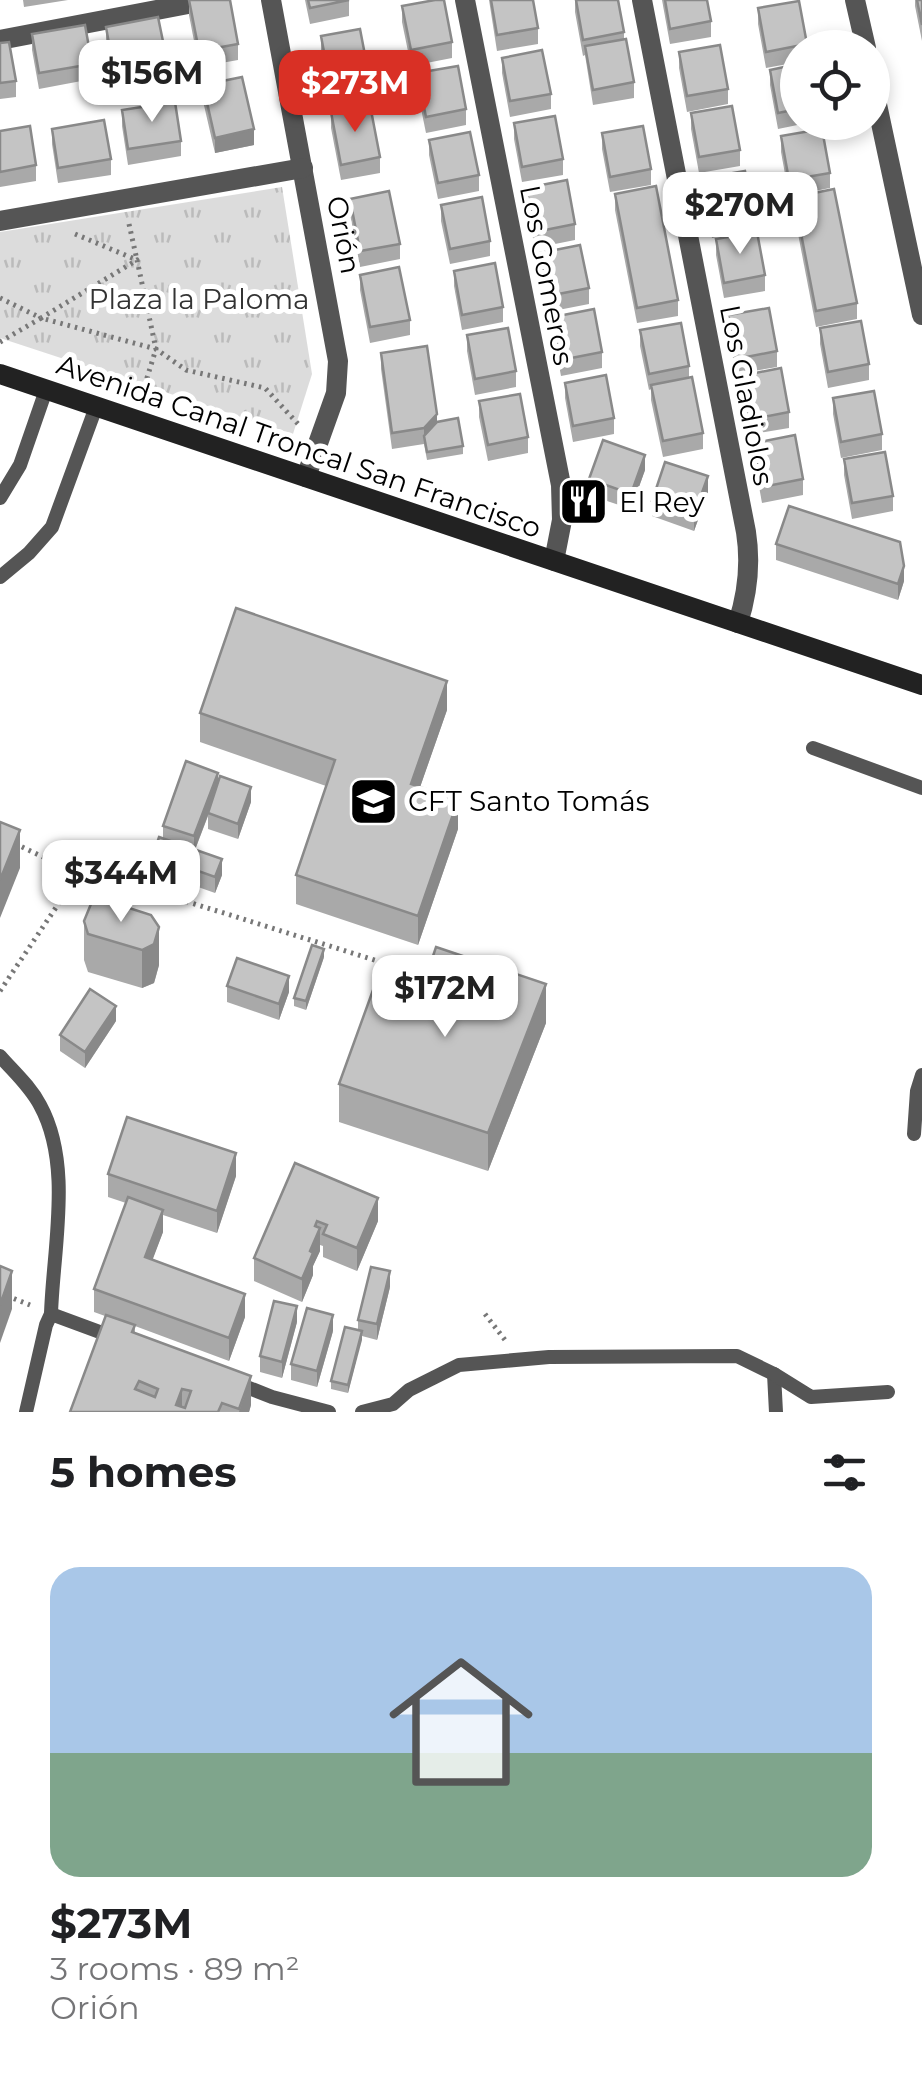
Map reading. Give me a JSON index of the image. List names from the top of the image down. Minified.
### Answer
{"streets":{"main road":["Avenida Canal Troncal San Francisco"],"street":["Orión","Los Gomeros","Los Gladiolos"]},"crossings":[["Orión","Avenida Canal Troncal San Francisco"],["Los Gomeros","Avenida Canal Troncal San Francisco"],["Los Gladiolos","Avenida Canal Troncal San Francisco"]],"parks":["Plaza la Paloma"],"places":{"restaurant":["El Rey"],"school or university":["CFT Santo Tomás"]},"page":{"price":["$156M","$273M","$270M","$344M","$172M"],"heading":"5 homes","list":[{"name":"$273M","note":"3 rooms · 89 m² · Orión"}]}}
